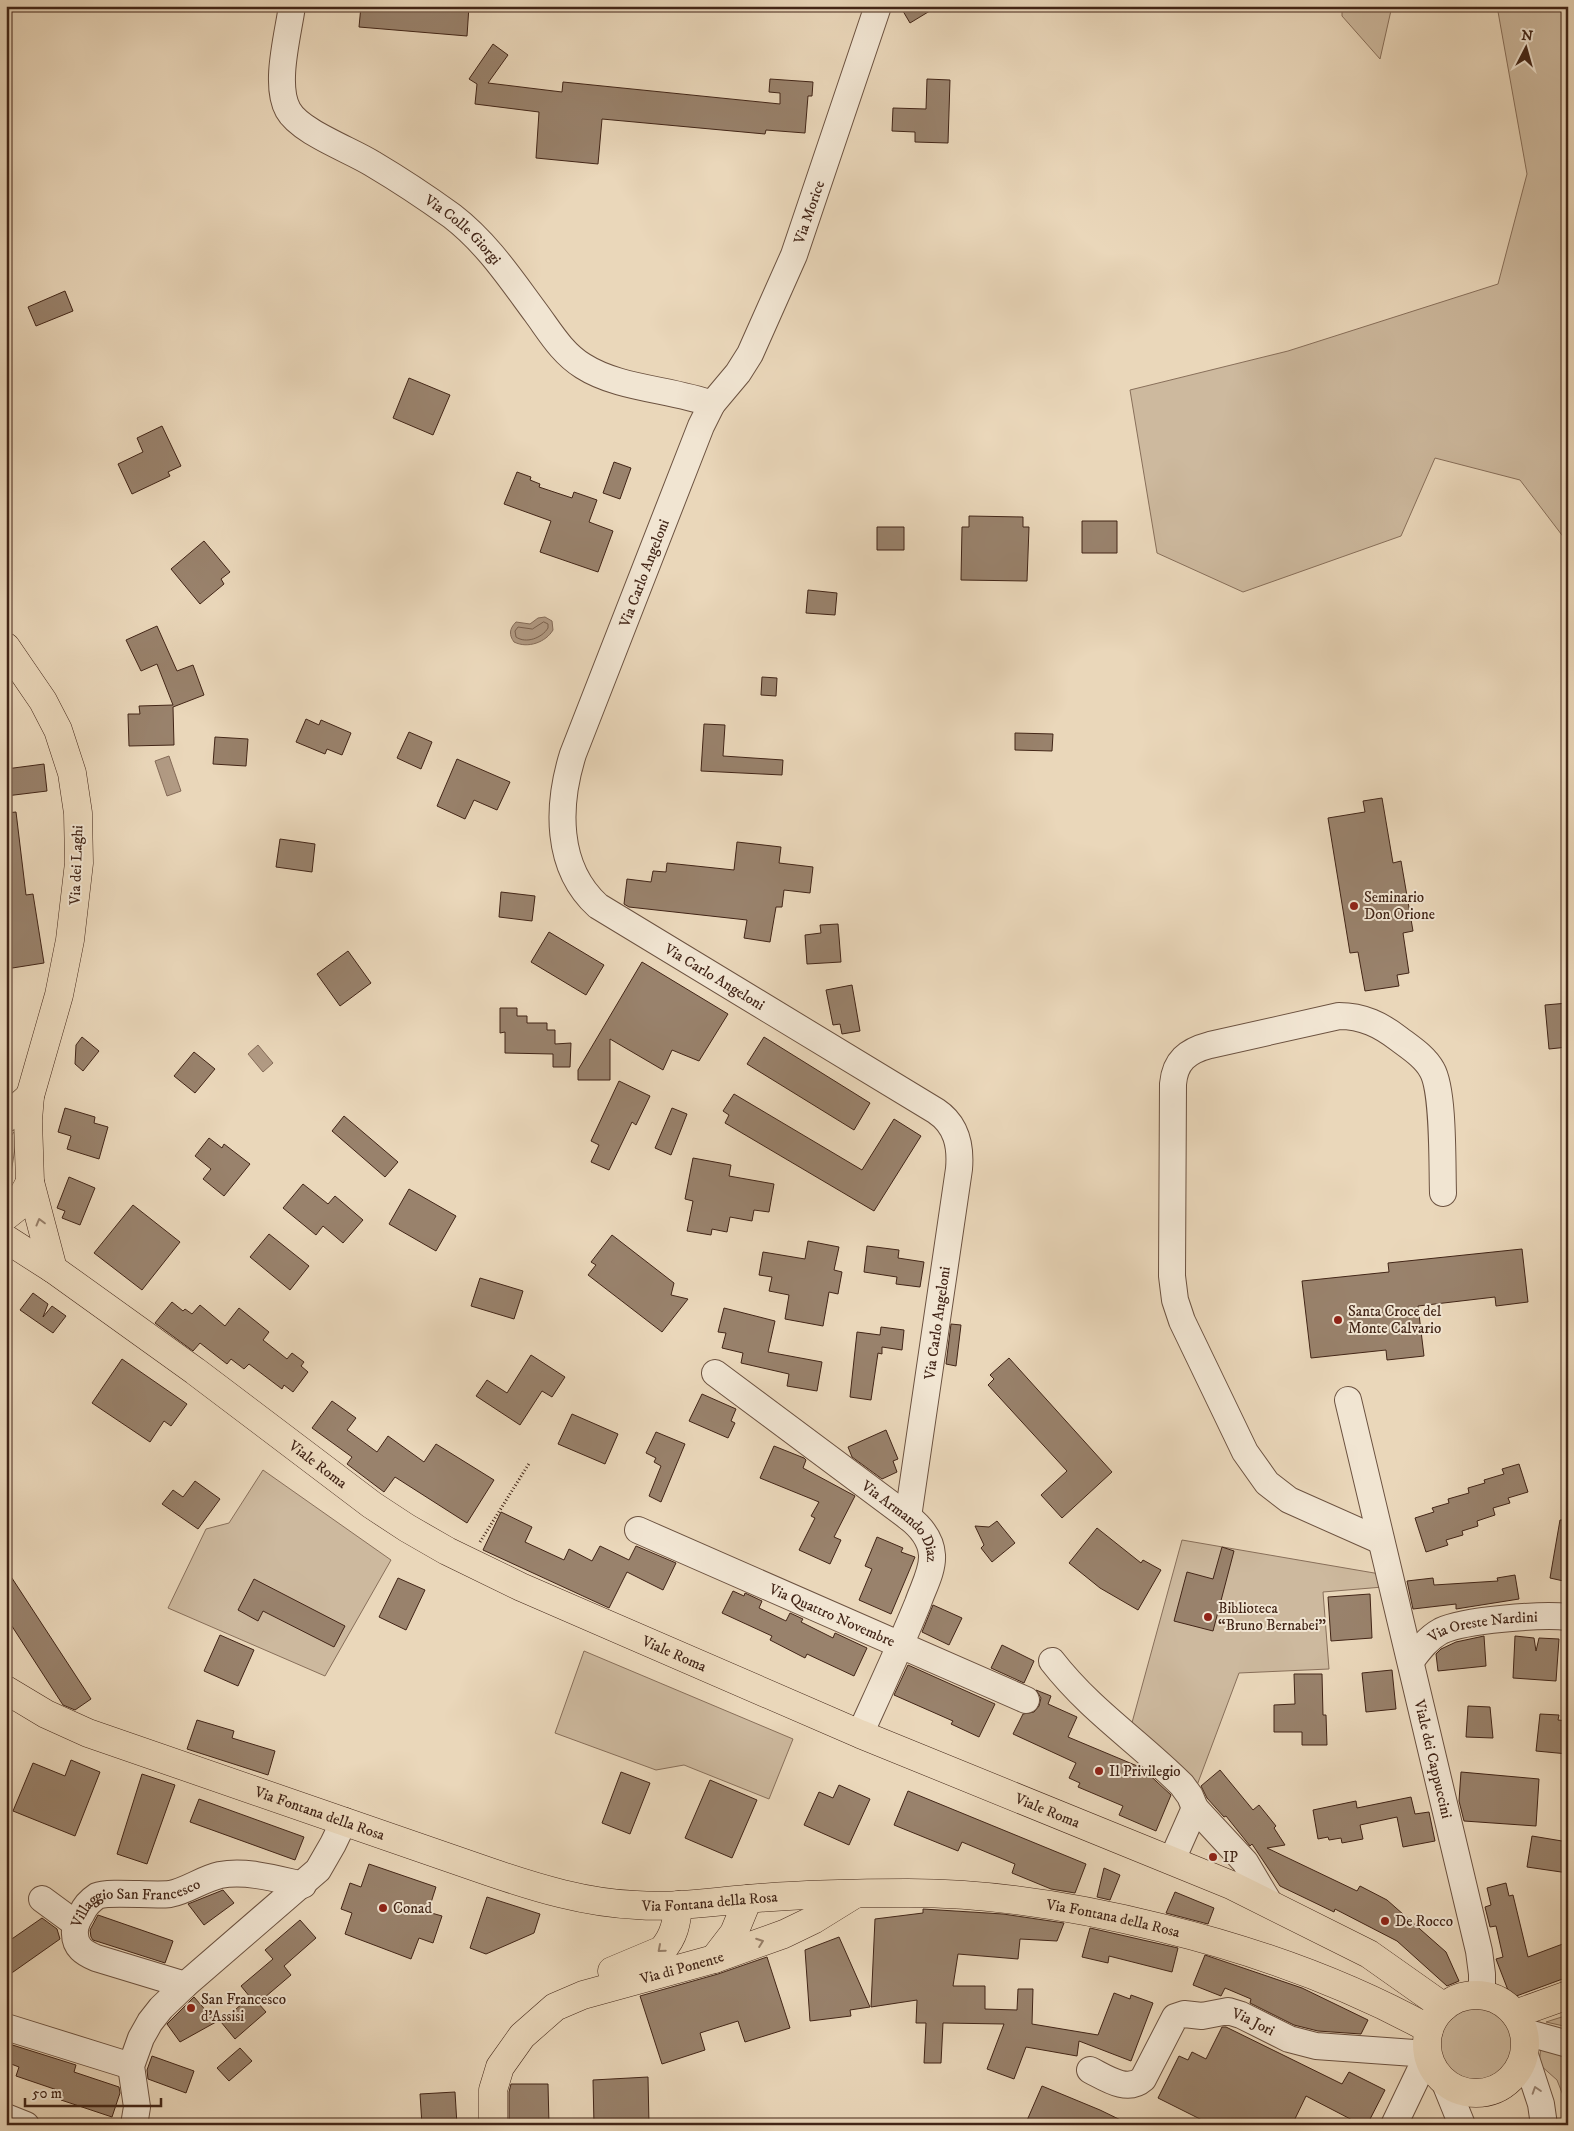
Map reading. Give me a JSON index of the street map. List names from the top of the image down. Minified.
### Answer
{"streets":{"main road":["Via dei Laghi","Viale Roma","Via Fontana della Rosa","Via di Ponente"],"street":["Via Morice","Via Colle Giorgi","Via Carlo Angeloni","Via Armando Diaz","Via Quattro Novembre","Via Oreste Nardini","Viale dei Cappuccini","Villaggio San Francesco","Via Jori"]},"crossings":[["Via Morice","Via Colle Giorgi"],["Via Morice","Via Carlo Angeloni"],["Via Colle Giorgi","Via Carlo Angeloni"],["Via Carlo Angeloni","Via Armando Diaz"],["Via dei Laghi","Viale Roma"],["Viale Roma","Via Armando Diaz"],["Viale Roma","Viale dei Cappuccini"],["Viale Roma","Via Fontana della Rosa"],["Viale Roma","Via Jori"],["Via Armando Diaz","Via Quattro Novembre"],["Via Oreste Nardini","Viale dei Cappuccini"],["Viale dei Cappuccini","Via Fontana della Rosa"],["Viale dei Cappuccini","Via Jori"],["Via Fontana della Rosa","Via di Ponente"],["Via Fontana della Rosa","Via Jori"]],"places":["Seminario Don Orione","Santa Croce del Monte Calvario","Biblioteca “Bruno Bernabei”","Il Privilegio","IP","Conad","De Rocco","San Francesco d'Assisi"],"scale_bar":"50 m","north":"top"}
